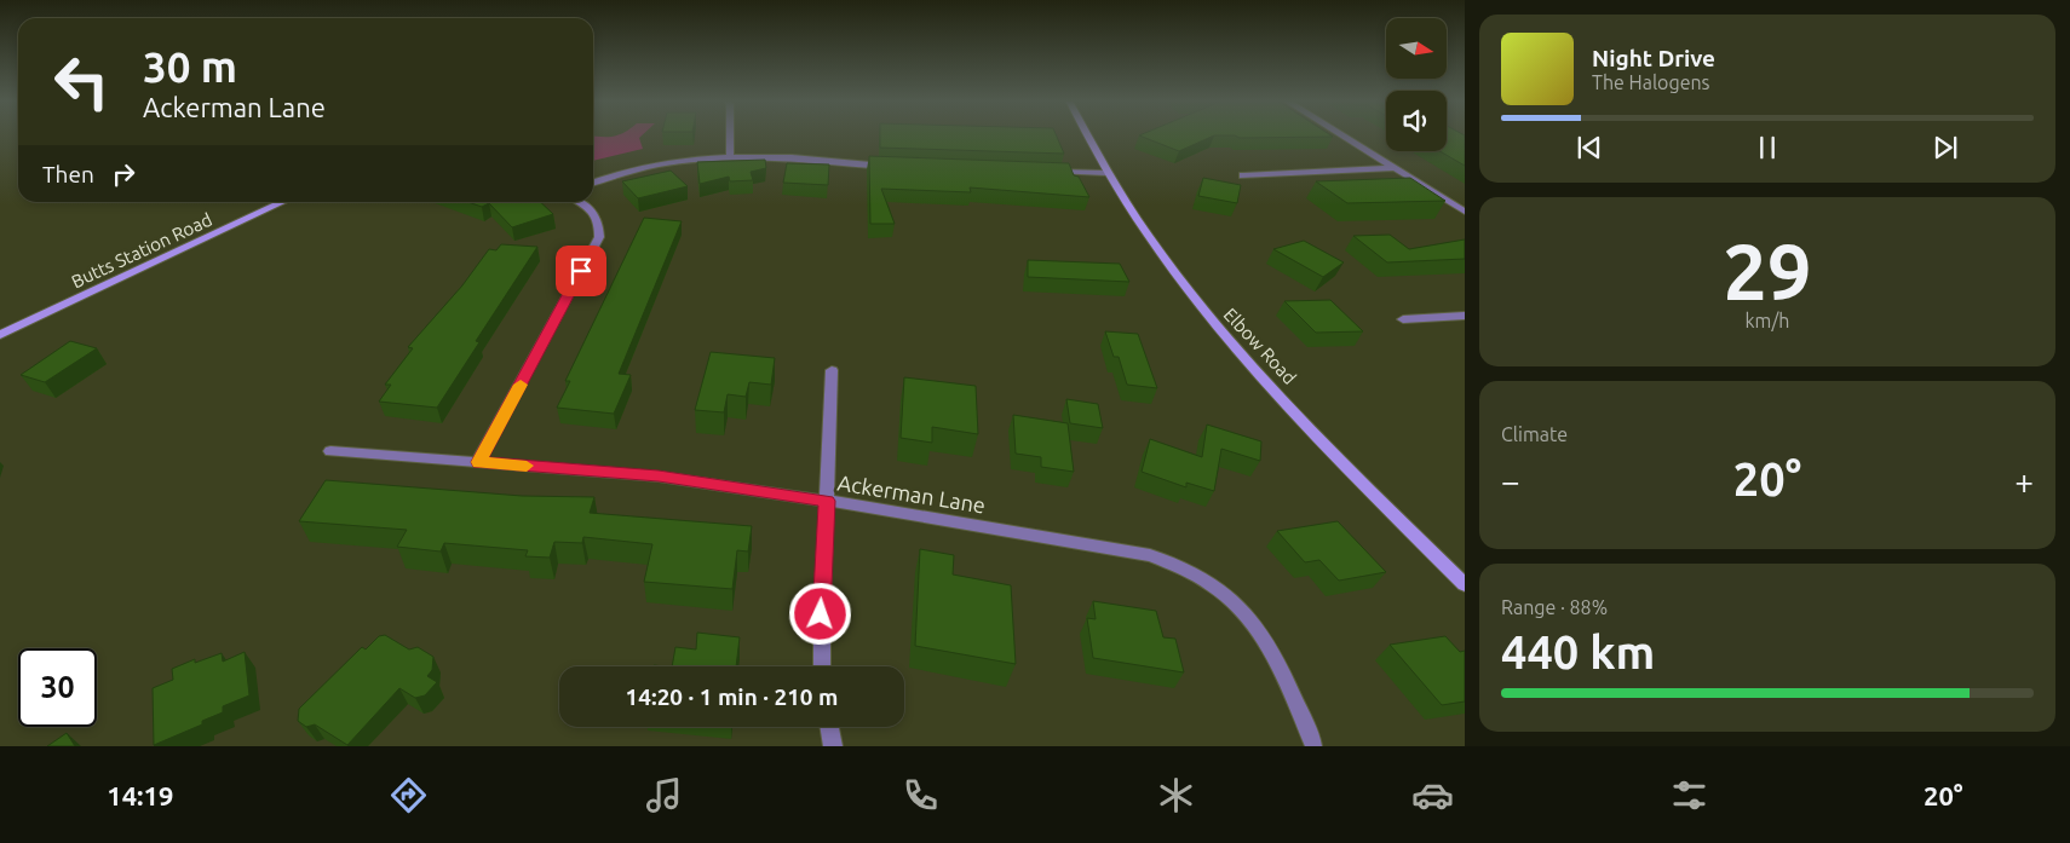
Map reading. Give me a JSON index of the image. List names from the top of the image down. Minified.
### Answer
{"streets":{"street":["Butts Station Road","Elbow Road","Ackerman Lane"]},"north":"right","page":{"turn":["30 m","Ackerman Lane"],"song":["Night Drive","The Halogens"],"then":"Then","tile":[["29","km/h"],"Climate",["Range · 88%","440 km"]],"heat":["−","20°","+"],"limit":"30","trip":"14:20 · 1 min · 210 m","tabs":["14:19","20°"]}}
